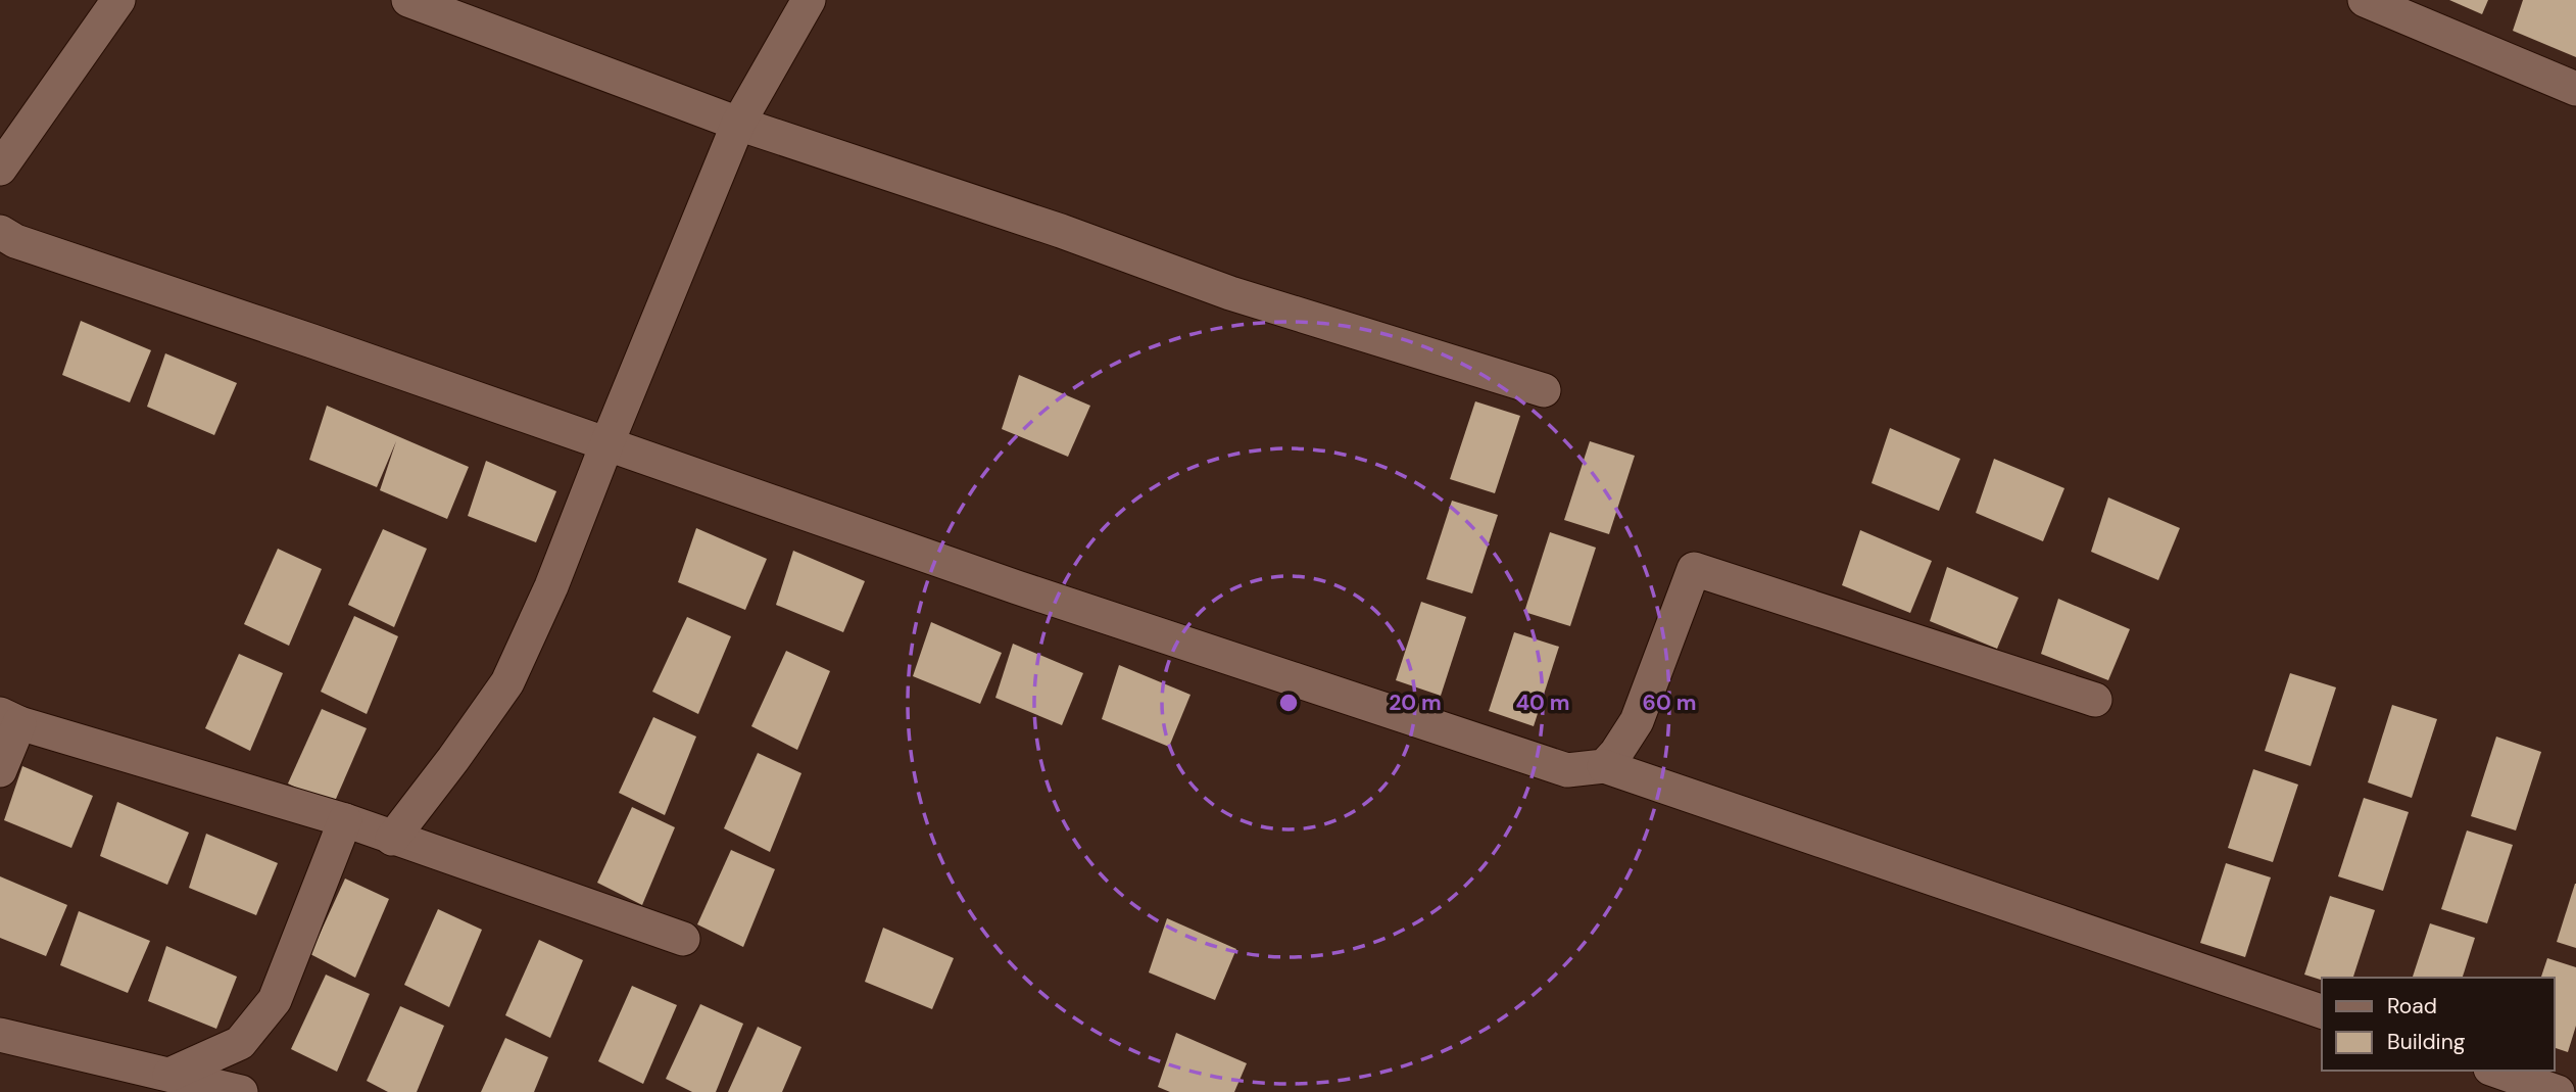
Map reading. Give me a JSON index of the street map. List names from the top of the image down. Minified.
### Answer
{"legend":["Road","Building"],"rings":["20 m","40 m","60 m"]}
